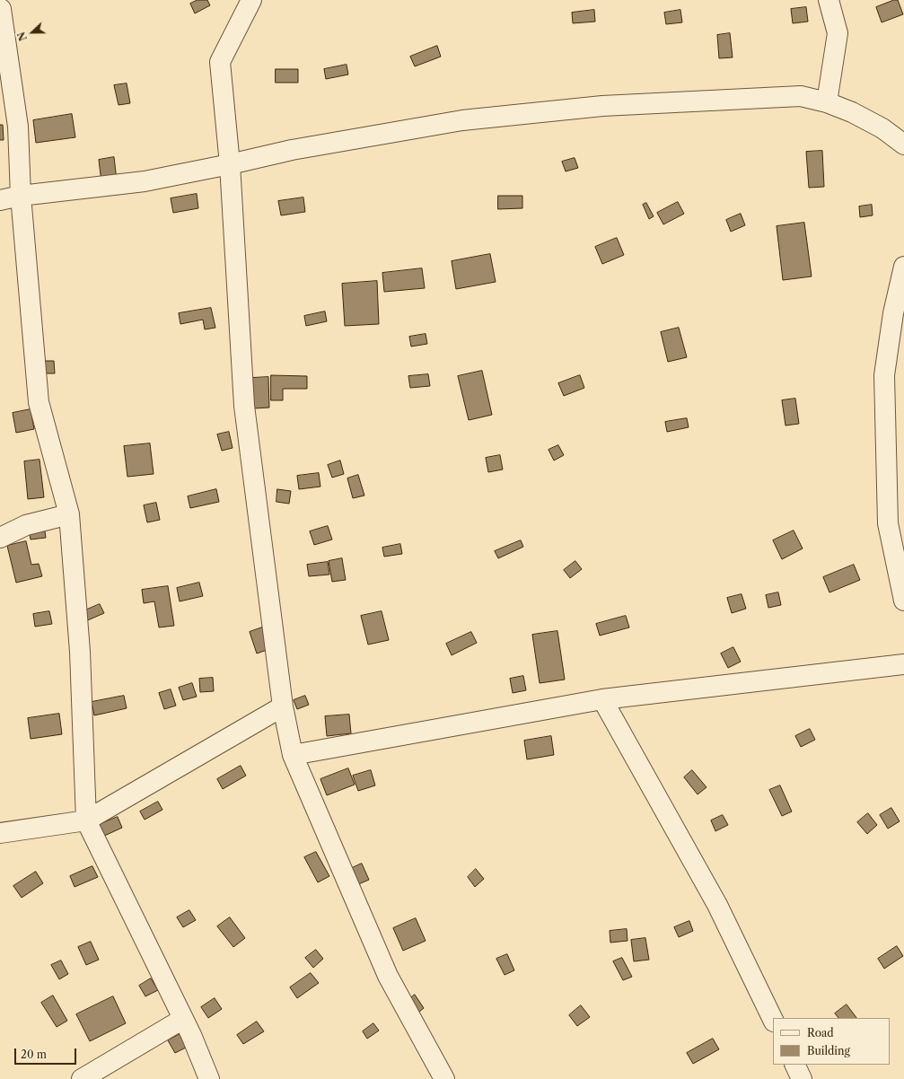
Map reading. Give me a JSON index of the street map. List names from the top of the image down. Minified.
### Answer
{"legend":["Road","Building"],"scale_bar":"20 m","north":"left"}
